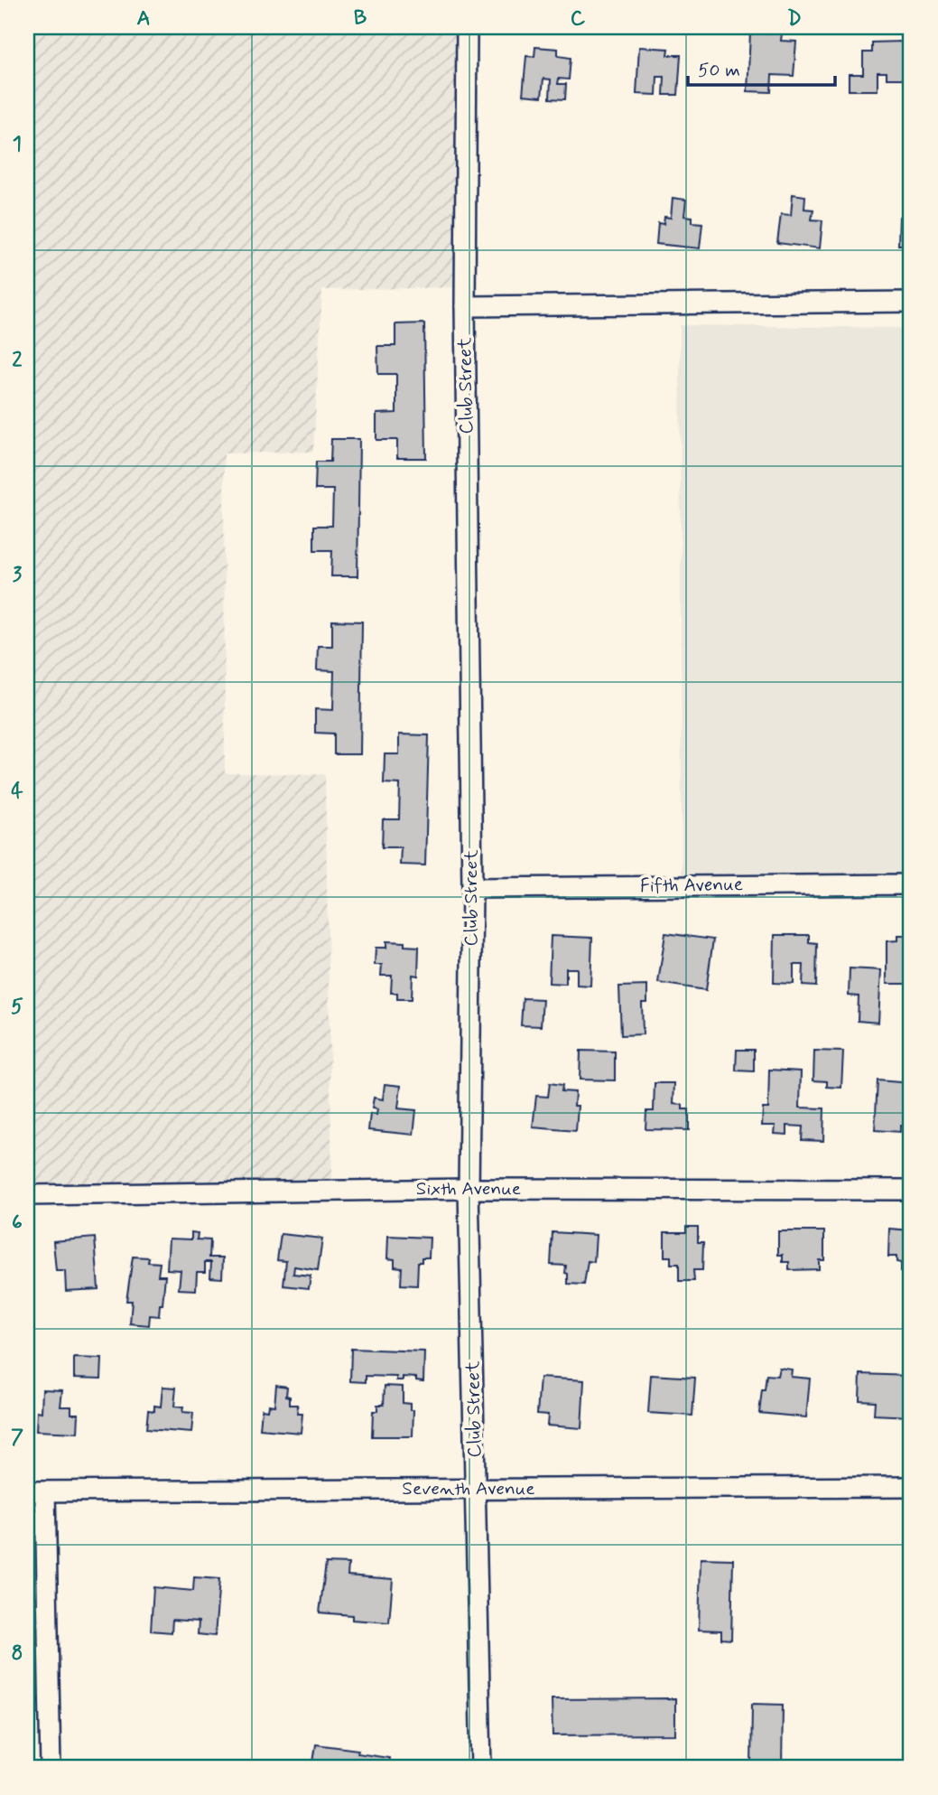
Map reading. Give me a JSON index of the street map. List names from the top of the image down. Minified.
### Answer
{"streets":{"street":["Club Street","Fifth Avenue","Sixth Avenue","Seventh Avenue"]},"crossings":[["Club Street","Fifth Avenue"],["Club Street","Sixth Avenue"],["Club Street","Seventh Avenue"]],"scale_bar":"50 m","grid":{"columns":["A","B","C","D"],"rows":["1","2","3","4","5","6","7","8"]}}
